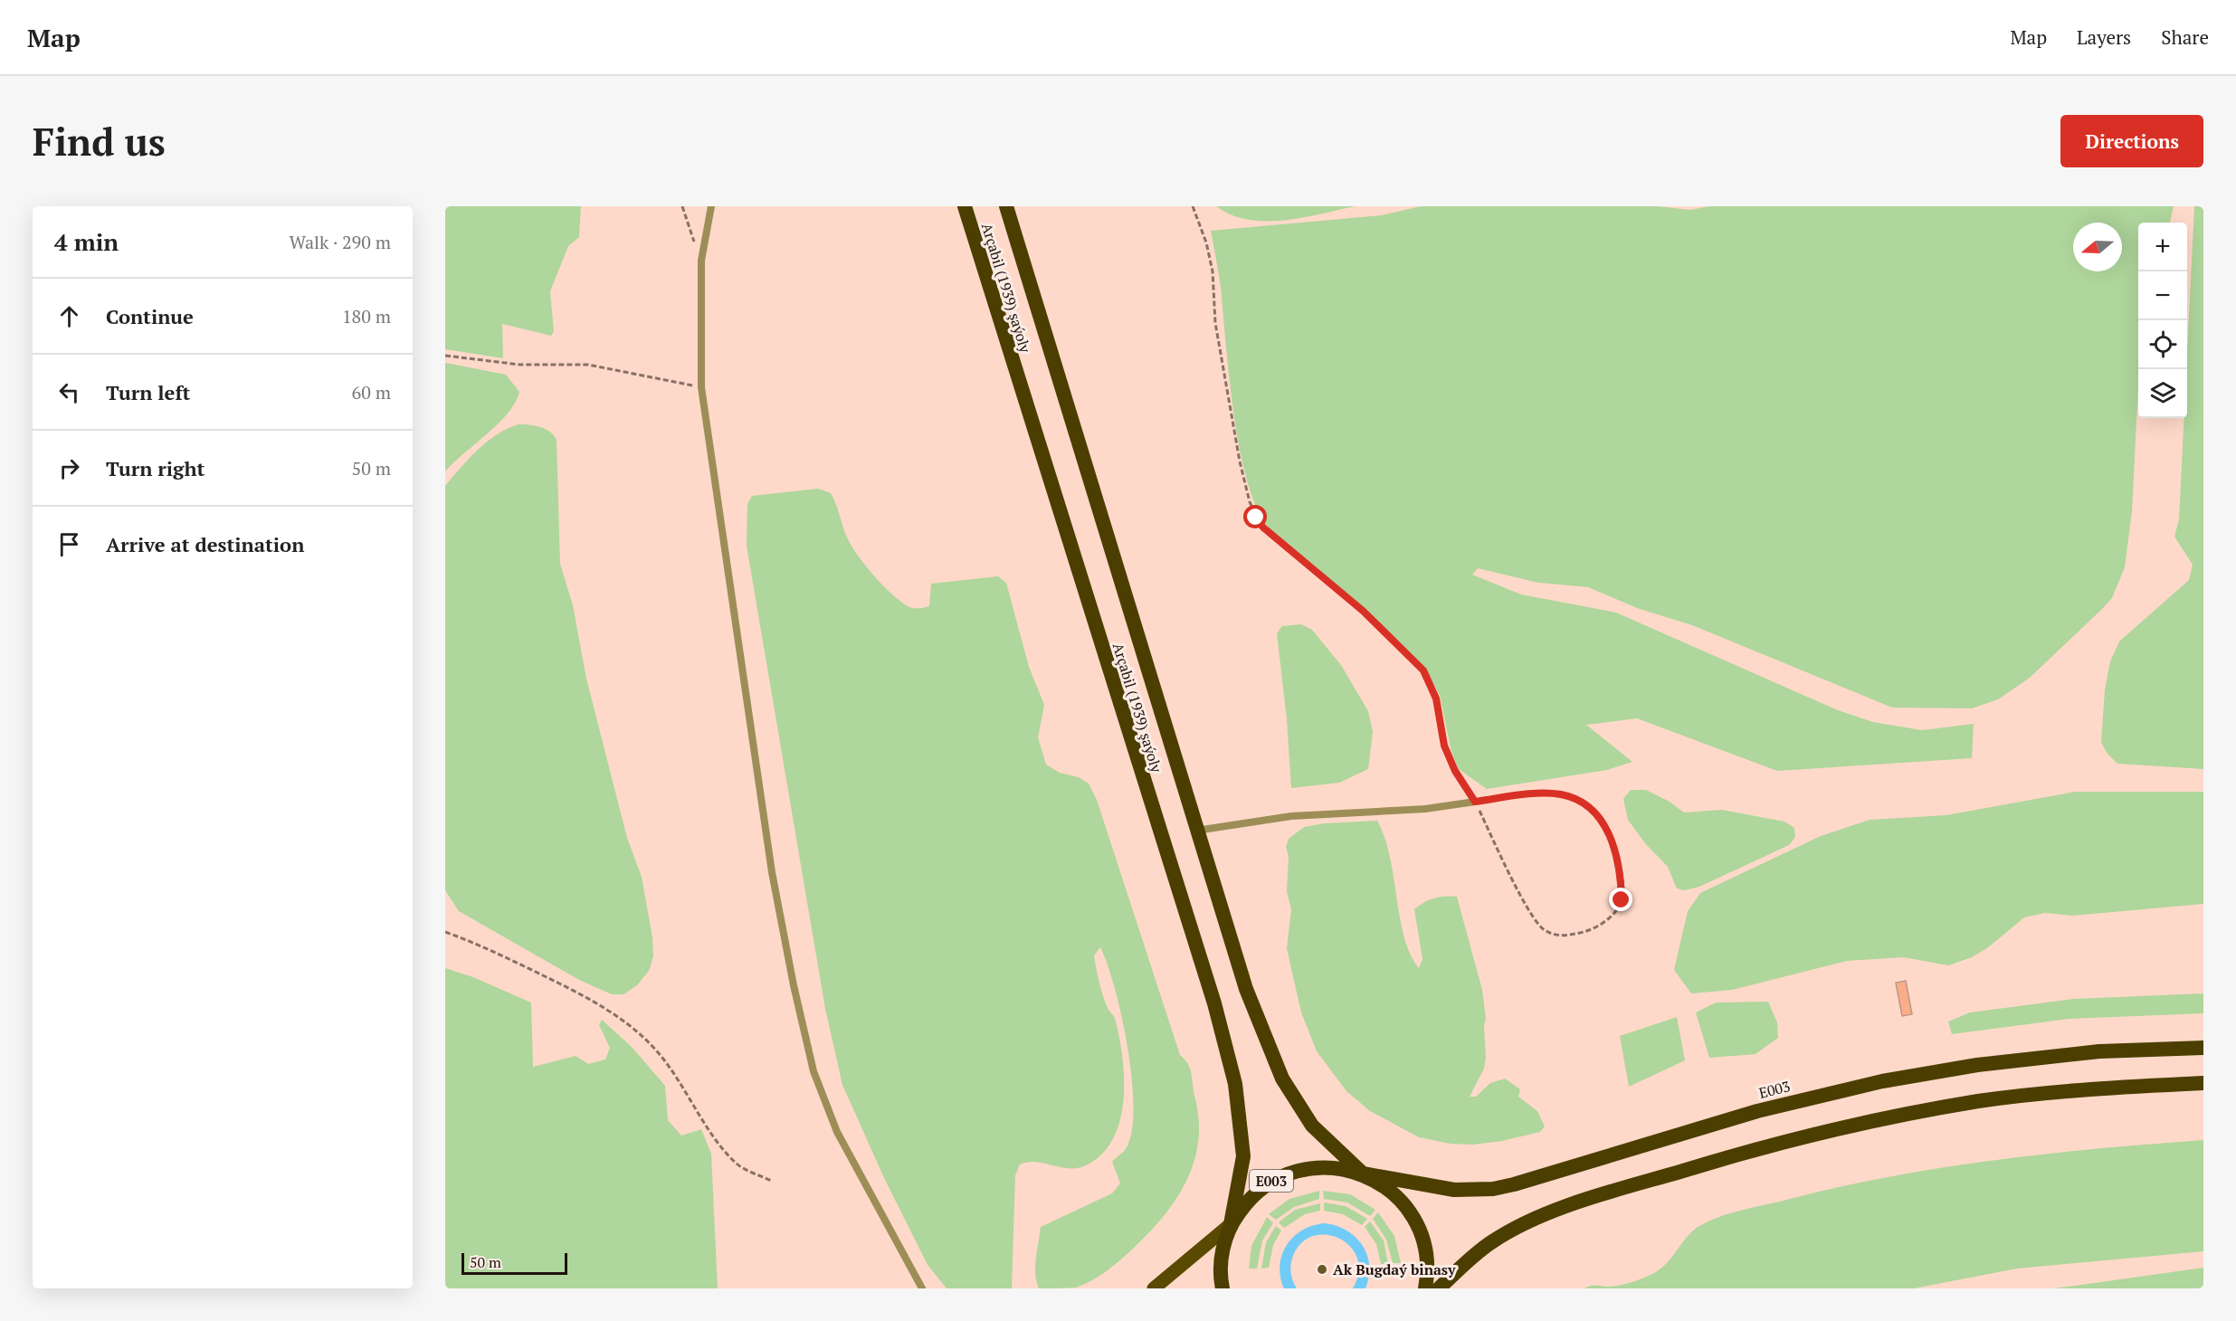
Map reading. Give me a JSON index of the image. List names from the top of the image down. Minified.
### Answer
{"streets":{"highway":["Arçabil (1939) şaýoly","E003"]},"crossings":[["Arçabil (1939) şaýoly","E003"]],"places":["Ak Bugdaý binasy"],"scale_bar":"50 m","north":"left","page":{"header":"Map","nav":["Map","Layers","Share"],"buttons":"Directions","title":"Find us","heading":["4 min","Walk · 290 m"],"map_buttons":["+","−"],"list":[["Continue","180 m"],["Turn left","60 m"],["Turn right","50 m"],"Arrive at destination"],"scale":"50 m"}}
